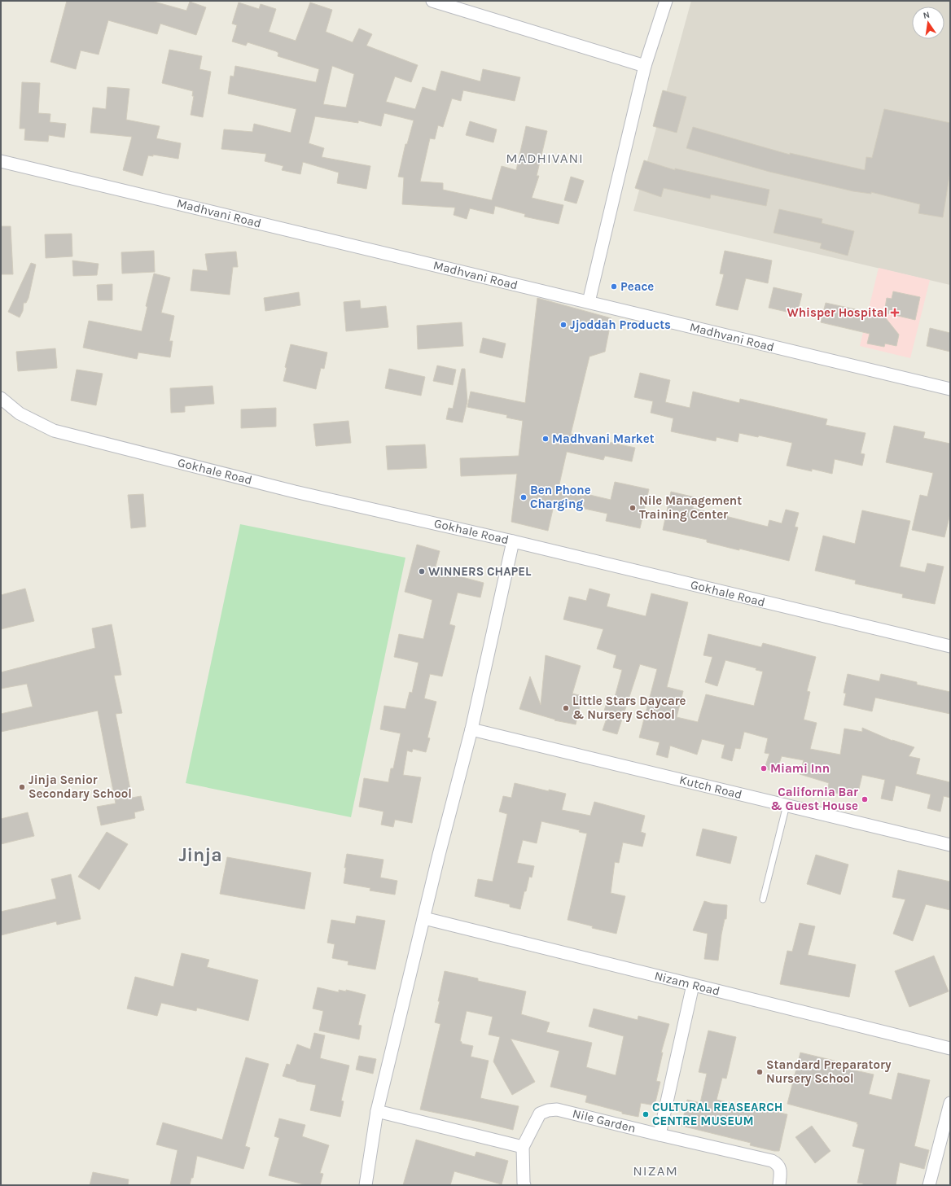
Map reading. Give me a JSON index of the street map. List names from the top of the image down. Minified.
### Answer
{"streets":{"street":["Madhvani Road","Gokhale Road","Kutch Road","Nizam Road","Nile Garden"]},"districts":["MADHIVANI","Jinja","NIZAM"],"places":{"other":["Peace","Jjoddah Products","Madhvani Market","Ben Phone Charging","Nile Management Training Center","WINNERS CHAPEL","Little Stars Daycare & Nursery School","Miami Inn","Jinja Senior Secondary School","California Bar & Guest House","Standard Preparatory Nursery School","CULTURAL REASEARCH CENTRE MUSEUM"],"health":["Whisper Hospital"]},"north":"top"}
